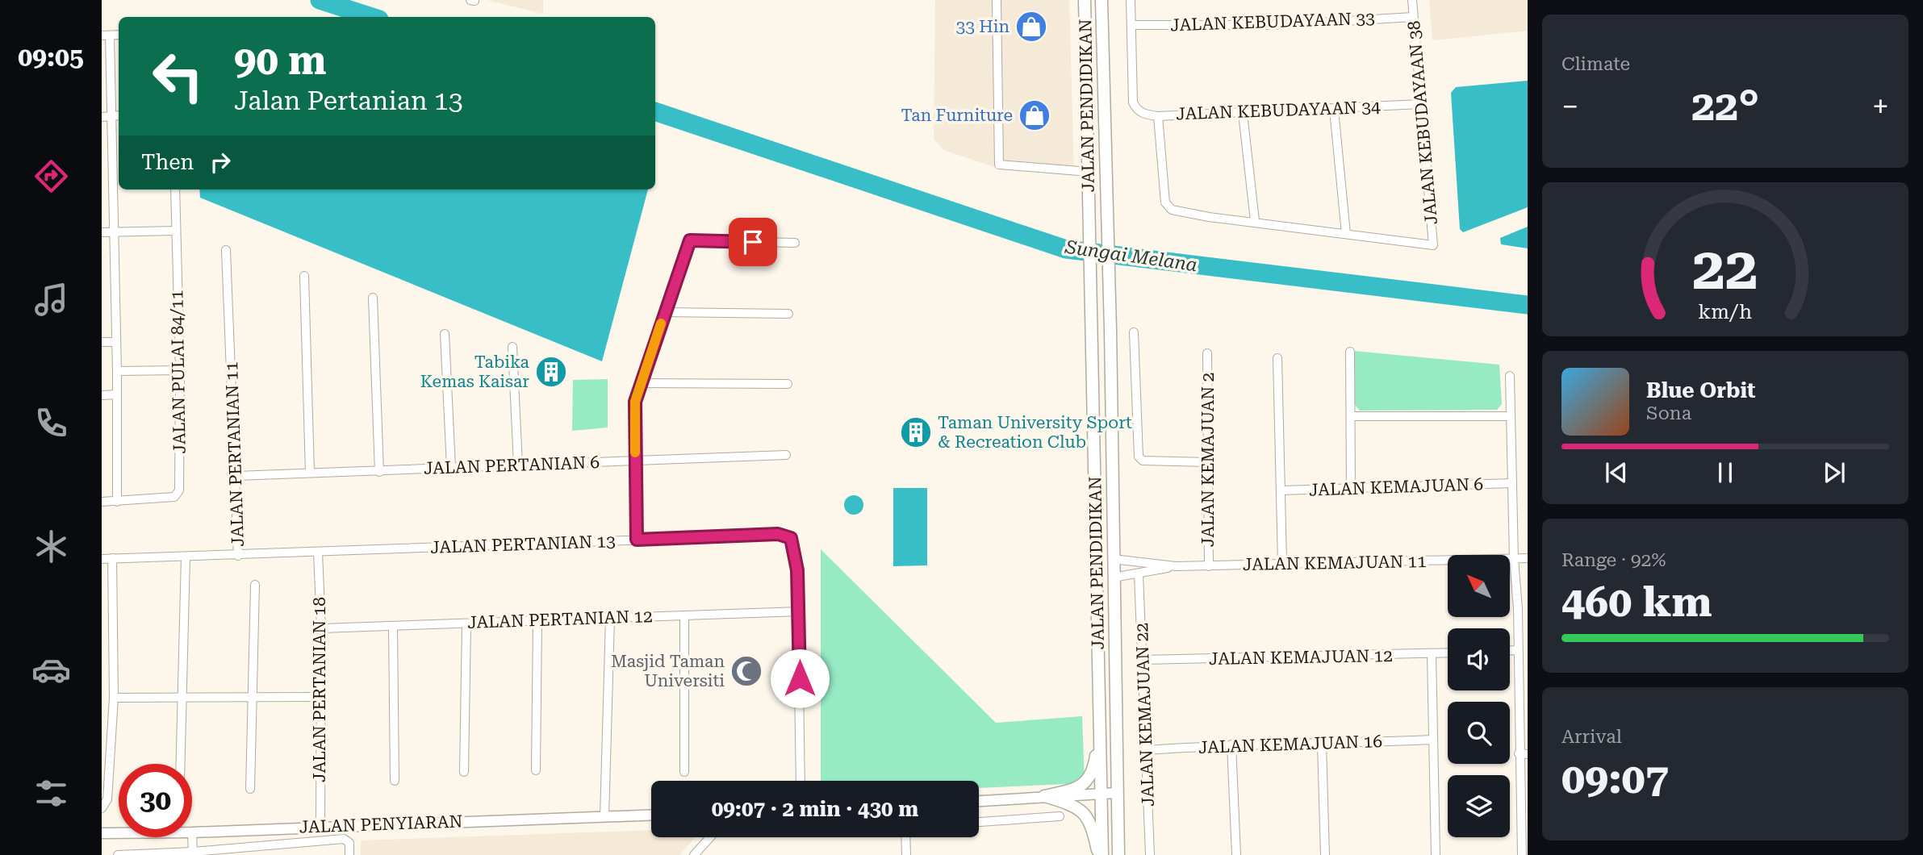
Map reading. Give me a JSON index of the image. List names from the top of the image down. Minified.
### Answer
{"streets":{"main road":["JALAN PENDIDIKAN"],"street":["JALAN KEBUDAYAAN 33","JALAN KEBUDAYAAN 34","JALAN KEBUDAYAAN 38","JALAN PULAI 84/11","JALAN PERTANIAN 11","JALAN KEMAJUAN 2","JALAN PERTANIAN 6","JALAN KEMAJUAN 6","JALAN PERTANIAN 13","JALAN KEMAJUAN 11","JALAN PERTANIAN 12","JALAN KEMAJUAN 12","JALAN PERTANIAN 18","JALAN KEMAJUAN 22","JALAN KEMAJUAN 16","JALAN PENYIARAN"]},"crossings":[["JALAN KEBUDAYAAN 33","JALAN KEBUDAYAAN 34"],["JALAN KEBUDAYAAN 33","JALAN KEBUDAYAAN 38"],["JALAN PENDIDIKAN","JALAN KEMAJUAN 11"],["JALAN KEBUDAYAAN 34","JALAN KEBUDAYAAN 38"],["JALAN PERTANIAN 11","JALAN PERTANIAN 6"],["JALAN PERTANIAN 11","JALAN PERTANIAN 13"],["JALAN KEMAJUAN 2","JALAN KEMAJUAN 11"],["JALAN PERTANIAN 13","JALAN PERTANIAN 12"],["JALAN PERTANIAN 13","JALAN PERTANIAN 18"],["JALAN KEMAJUAN 11","JALAN KEMAJUAN 22"],["JALAN PERTANIAN 12","JALAN PERTANIAN 18"],["JALAN KEMAJUAN 12","JALAN KEMAJUAN 22"],["JALAN PERTANIAN 18","JALAN PENYIARAN"],["JALAN KEMAJUAN 22","JALAN KEMAJUAN 16"]],"water":["Sungai Melana"],"places":{"shop":["33 Hin","Tan Furniture"],"building":["Tabika Kemas Kaisar","Taman University Sport & Recreation Club"],"mosque":["Masjid Taman Universiti"]},"north":"top left","page":{"tabs":"09:05","tile":["Climate",["Range · 92%","460 km"],["Arrival","09:07"]],"turn":["90 m","Jalan Pertanian 13"],"heat":["−","22°","+"],"then":"Then","song":["Blue Orbit","Sona"],"limit":"30","trip":"09:07 · 2 min · 430 m","gauge":["22","km/h"]}}
